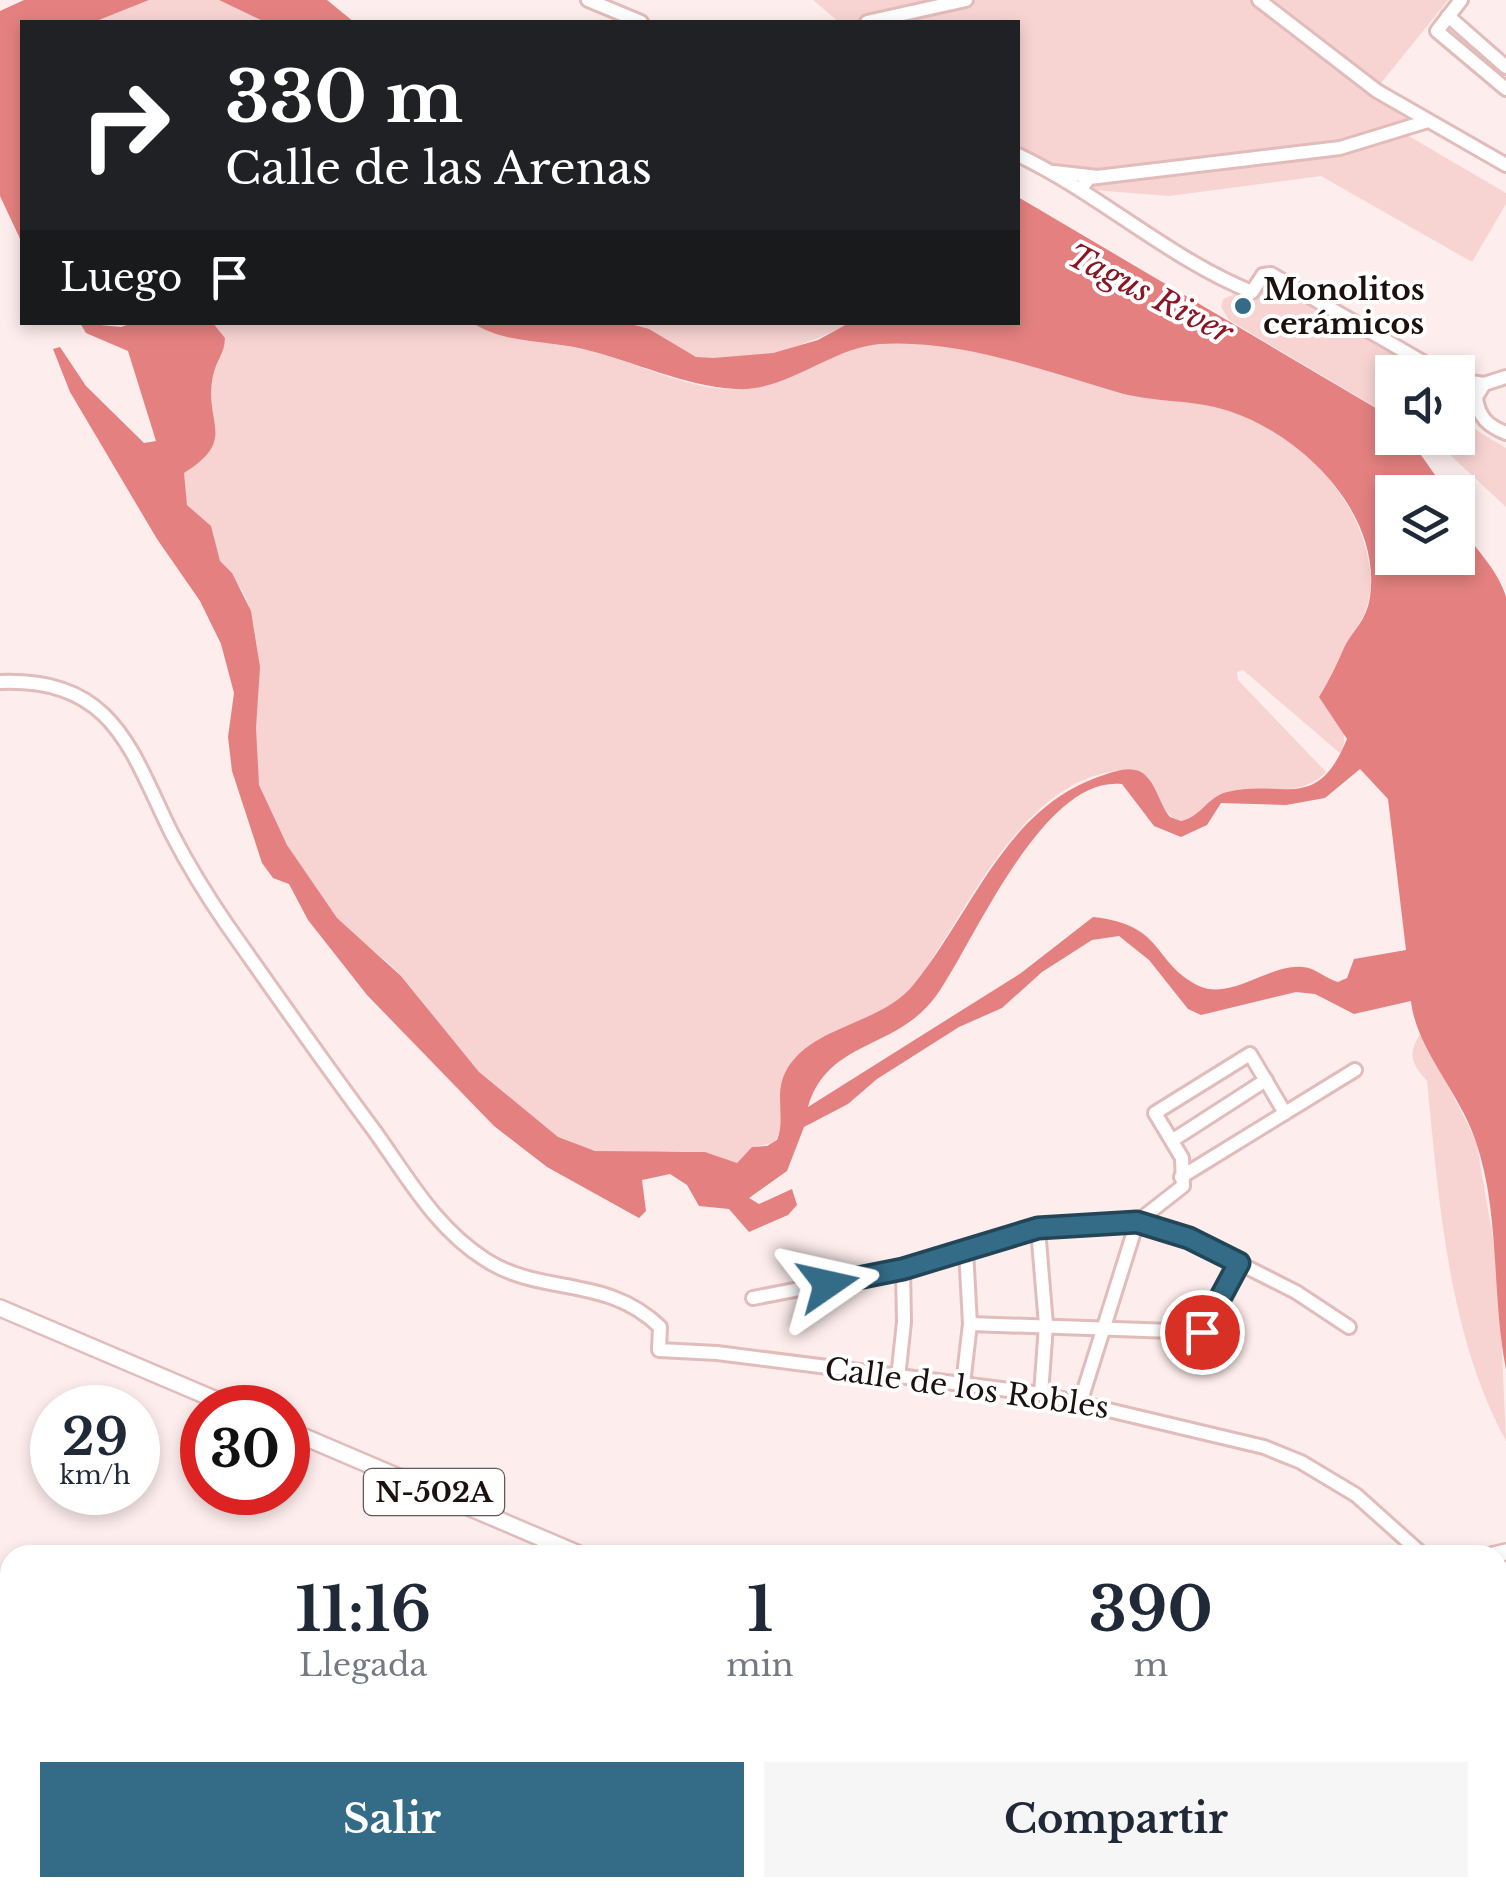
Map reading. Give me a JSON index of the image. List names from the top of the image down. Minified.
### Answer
{"streets":{"main road":["N-502A"],"street":["Calle de los Robles"]},"water":["Tagus River"],"places":["Monolitos cerámicos"],"page":{"turn":["330 m","Calle de las Arenas"],"then":"Luego","speed":"29 km/h","limit":"30","eta":["11:16","Llegada","1","min","390","m"],"buttons":["Salir","Compartir"]}}
